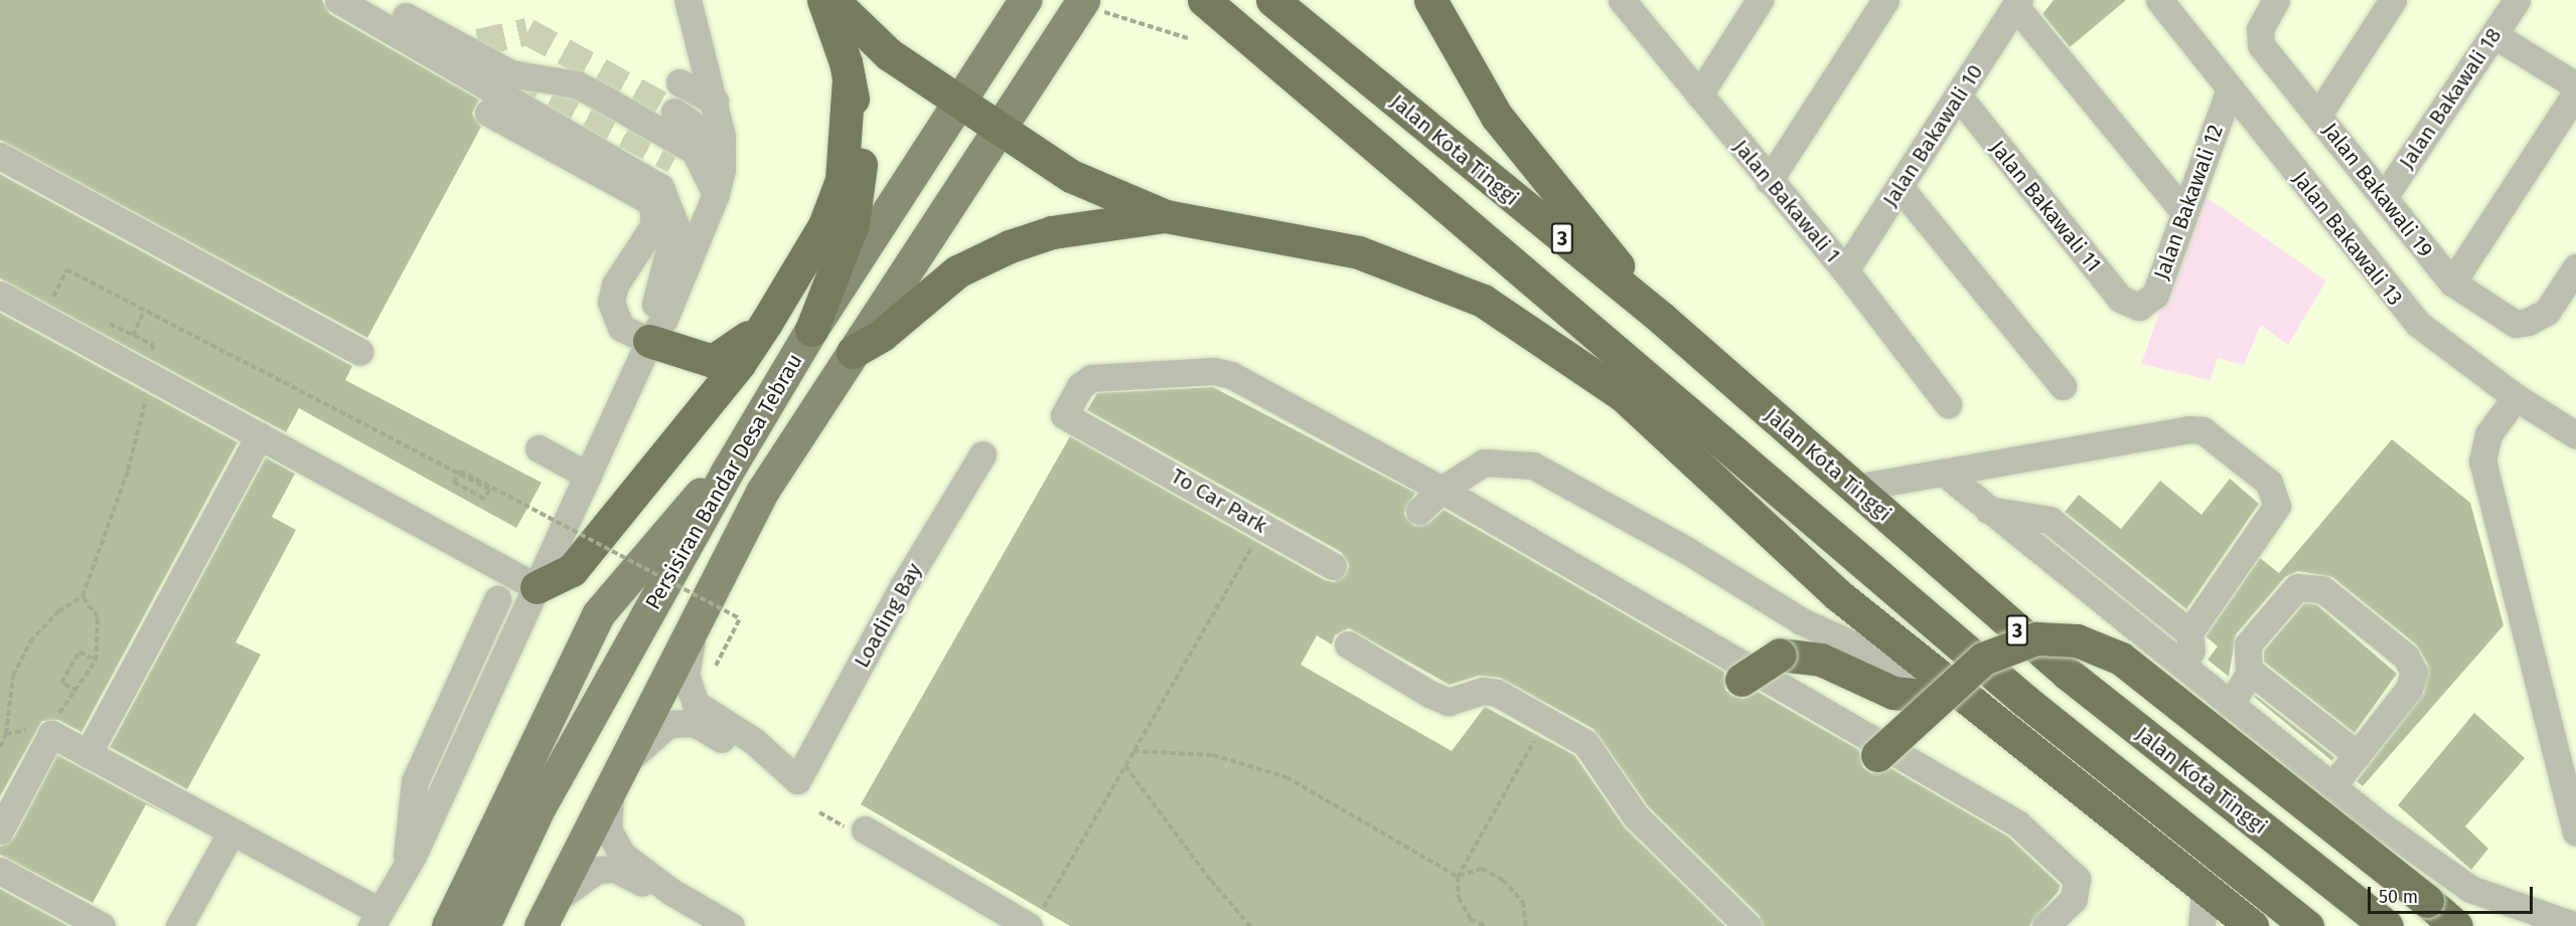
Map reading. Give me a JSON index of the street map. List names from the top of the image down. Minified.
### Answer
{"streets":{"highway":["Jalan Kota Tinggi","3"],"main road":["Persisiran Bandar Desa Tebrau"],"street":["Jalan Bakawali 18","Jalan Bakawali 10","Jalan Bakawali 19","Jalan Bakawali 1","Jalan Bakawali 12","Jalan Bakawali 11","Jalan Bakawali 13","To Car Park","Loading Bay"]},"crossings":[["Jalan Bakawali 18","Jalan Bakawali 19"],["Jalan Bakawali 10","Jalan Bakawali 1"],["Jalan Bakawali 10","Jalan Bakawali 11"],["Jalan Bakawali 12","Jalan Bakawali 11"],["Jalan Bakawali 12","Jalan Bakawali 13"]],"scale_bar":"50 m"}
